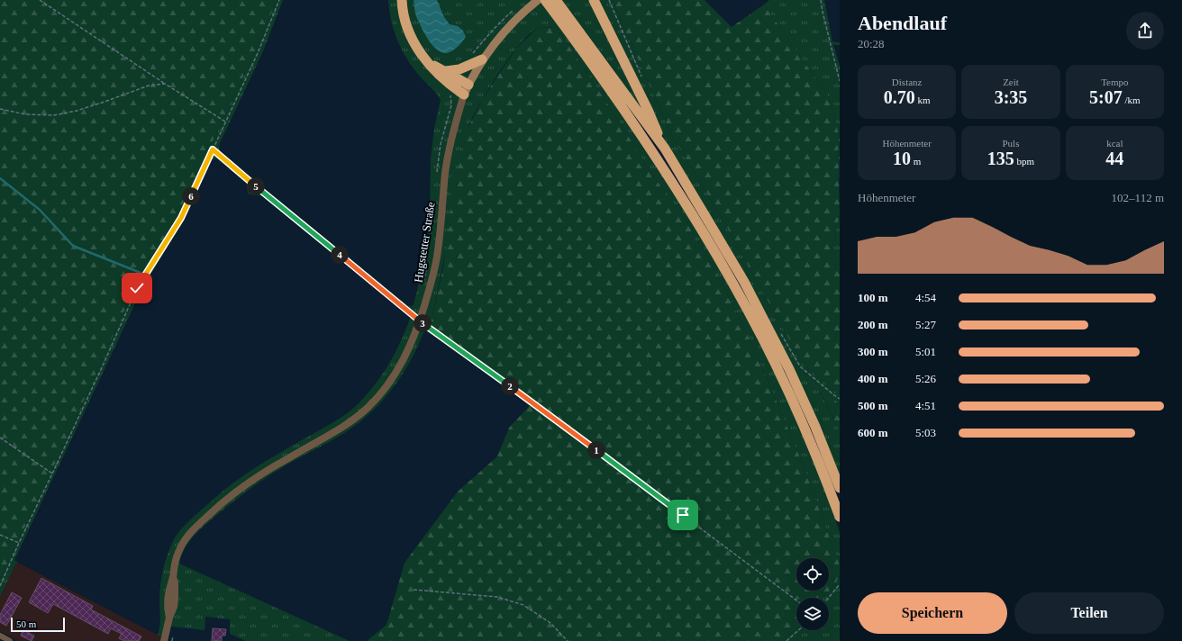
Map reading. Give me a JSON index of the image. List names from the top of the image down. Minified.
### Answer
{"streets":{"main road":["Hugstetter Straße"]},"scale_bar":"50 m","page":{"heading":["Abendlauf","20:28"],"stats":[["Distanz","0.70 km"],["Zeit","3:35"],["Tempo","5:07 /km"],["Höhenmeter","10 m"],["Puls","135 bpm"],["kcal","44"]],"pins":["5","6","4","3","2","1"],"chart":["Höhenmeter","102–112 m"],"list":[{"name":"100 m","note":"4:54"},{"name":"200 m","note":"5:27"},{"name":"300 m","note":"5:01"},{"name":"400 m","note":"5:26"},{"name":"500 m","note":"4:51"},{"name":"600 m","note":"5:03"}],"buttons":["Speichern","Teilen"],"scale":"50 m"}}
